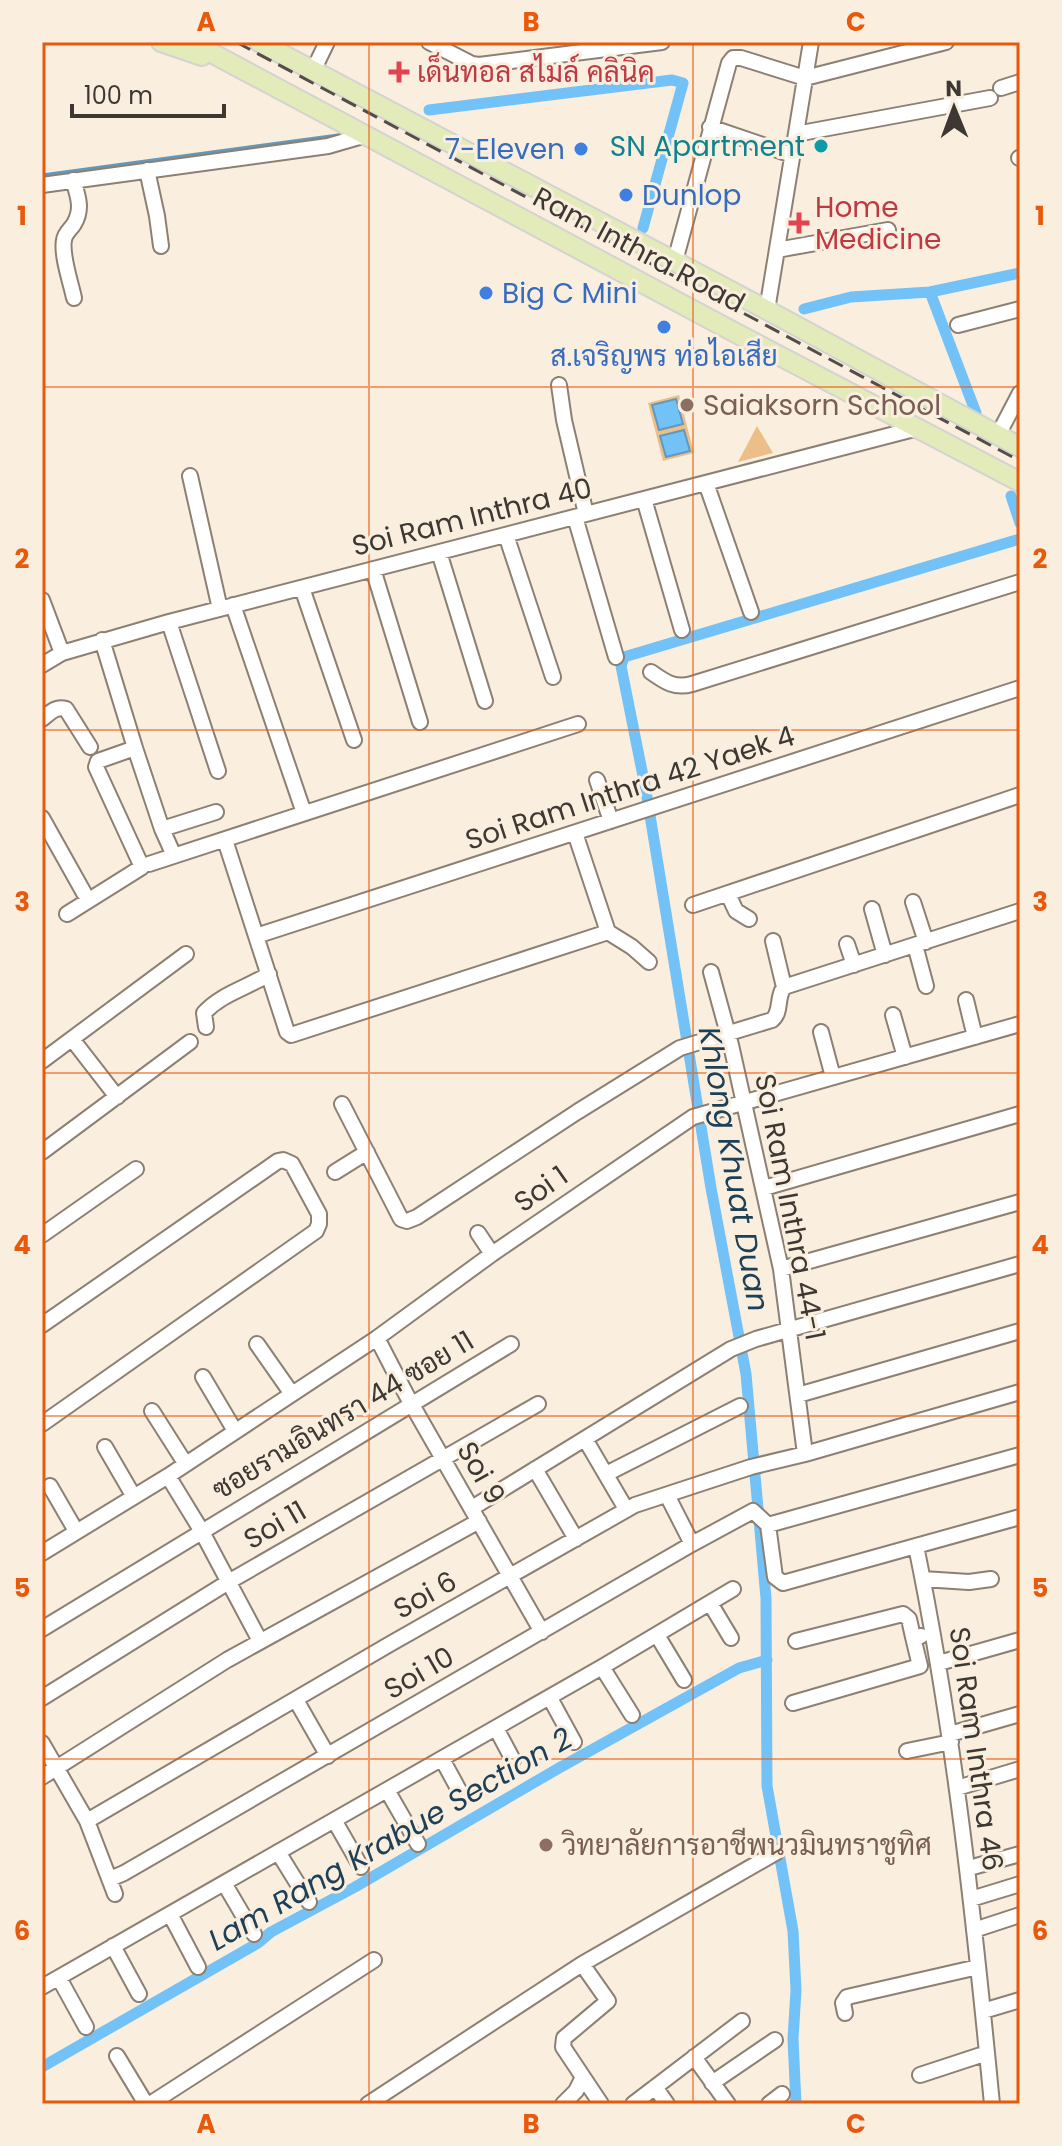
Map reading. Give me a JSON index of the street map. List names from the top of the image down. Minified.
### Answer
{"streets":{"main road":["Ram Inthra Road"],"street":["Soi Ram Inthra 40","Soi Ram Inthra 42 Yaek 4","Soi 1","Soi Ram Inthra 44-1","ซอยรามอินทรา 44 ซอย 11","Soi 9","Soi 11","Soi 6","Soi 10","Soi Ram Inthra 46"]},"crossings":[["Ram Inthra Road","Soi Ram Inthra 40"],["Soi 1","Soi Ram Inthra 44-1"],["Soi 1","Soi 9"],["Soi Ram Inthra 44-1","Soi 6"],["ซอยรามอินทรา 44 ซอย 11","Soi 9"],["Soi 9","Soi 11"],["Soi 9","Soi 6"],["Soi 9","Soi 10"]],"water":["Khlong Khuat Duan","Lam Rang Krabue Section 2"],"places":{"health":["เด็นทอล สไมล์ คลินิค","Home Medicine"],"other":["SN Apartment","7-Eleven","Dunlop","Big C Mini","ส.เจริญพร ท่อไอเสีย","Saiaksorn School","วิทยาลัยการอาชีพนวมินทราชูทิศ"]},"scale_bar":"100 m","north":"top","grid":{"columns":["A","B","C"],"rows":["1","2","3","4","5","6"]}}
